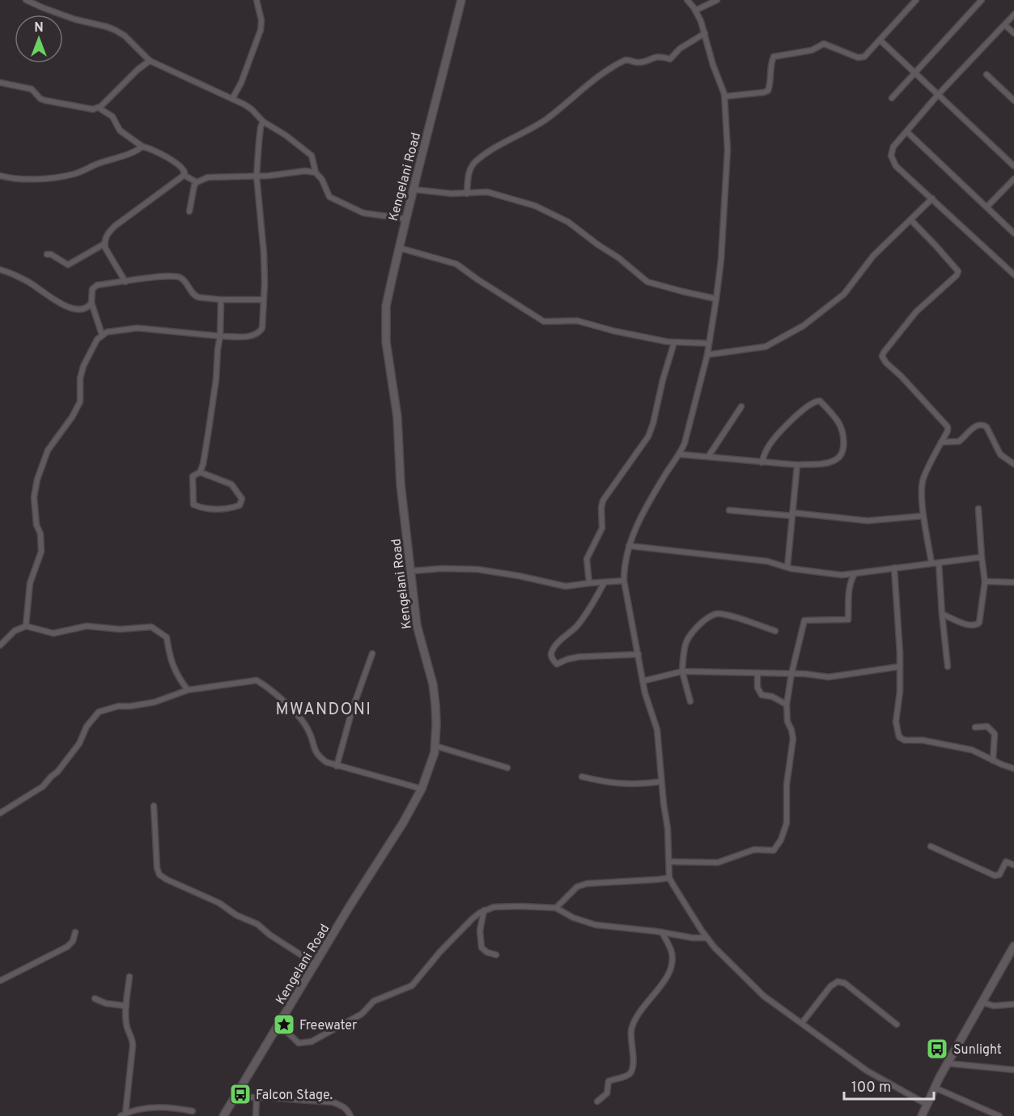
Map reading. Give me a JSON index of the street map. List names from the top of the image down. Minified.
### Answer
{"streets":{"main road":["Kengelani Road"]},"districts":["MWANDONI"],"places":{"place":["Freewater"],"bus stop":["Sunlight","Falcon Stage."]},"scale_bar":"100 m","north":"top"}
